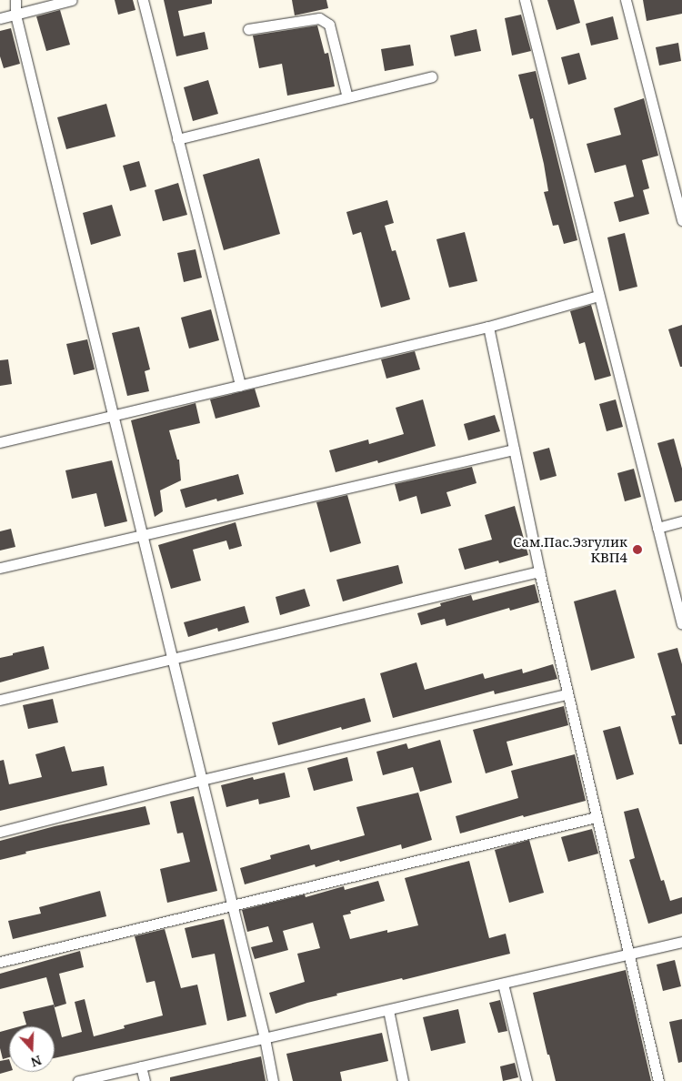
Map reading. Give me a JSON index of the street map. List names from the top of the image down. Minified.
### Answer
{"places":["Сам.Пас.Эзгулик КВП4"],"north":"bottom"}
